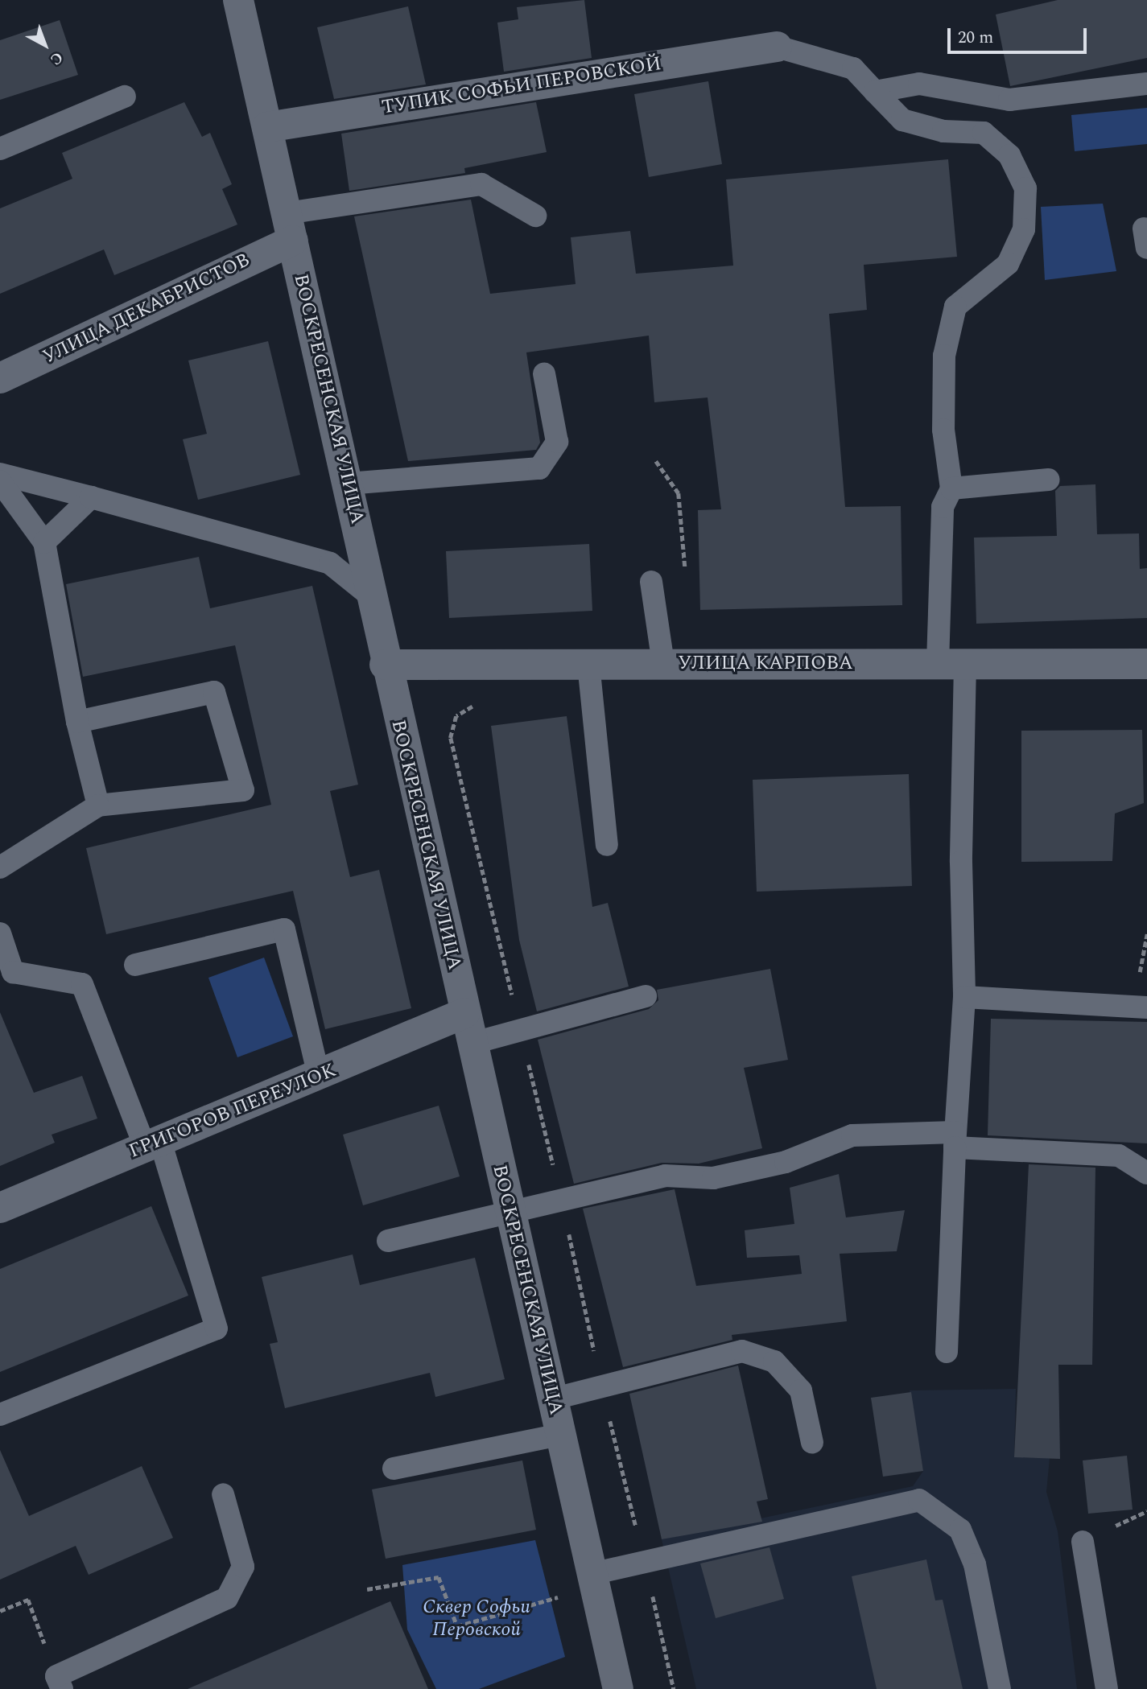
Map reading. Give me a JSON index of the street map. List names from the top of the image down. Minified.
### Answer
{"streets":{"street":["ТУПИК СОФЬИ ПЕРОВСКОЙ","УЛИЦА ДЕКАБРИСТОВ","ВОСКРЕСЕНСКАЯ УЛИЦА","УЛИЦА КАРПОВА","ГРИГОРОВ ПЕРЕУЛОК"]},"crossings":[["ТУПИК СОФЬИ ПЕРОВСКОЙ","ВОСКРЕСЕНСКАЯ УЛИЦА"],["УЛИЦА ДЕКАБРИСТОВ","ВОСКРЕСЕНСКАЯ УЛИЦА"],["ВОСКРЕСЕНСКАЯ УЛИЦА","УЛИЦА КАРПОВА"],["ВОСКРЕСЕНСКАЯ УЛИЦА","ГРИГОРОВ ПЕРЕУЛОК"]],"parks":["Сквер Софьи Перовской"],"scale_bar":"20 m","north":"bottom right"}
